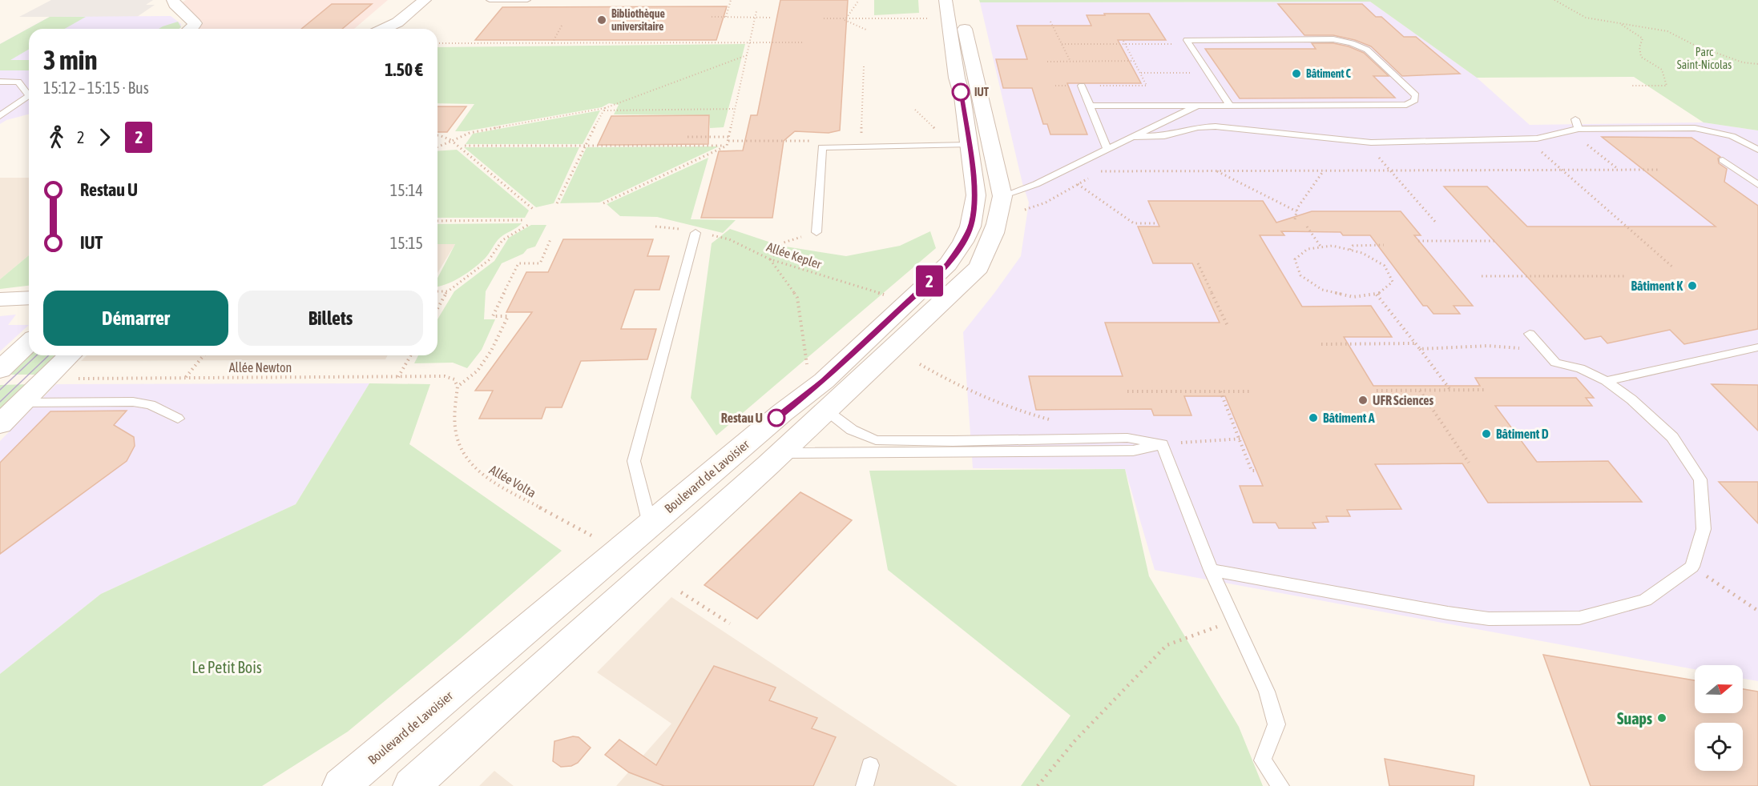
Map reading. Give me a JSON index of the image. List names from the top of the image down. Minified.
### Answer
{"streets":{"street":["Boulevard de Lavoisier"],"path":["Allée Kepler","Allée Newton","Allée Volta"]},"crossings":[["Allée Newton","Allée Volta"]],"parks":["Parc Saint-Nicolas","Le Petit Bois"],"places":["Bibliothèque universitaire","Bâtiment C","IUT","Bâtiment K","UFR Sciences","Restau U","Bâtiment A","Bâtiment D","Suaps"],"lines":["bus line 2"],"north":"right","page":{"on_map":"2","heading":["3 min","15:12 – 15:15 · Bus","1.50 €"],"legs":["2","2"],"list":[{"name":"Restau U","value":"15:14"},{"name":"IUT","value":"15:15"}],"buttons":["Démarrer","Billets"]}}
